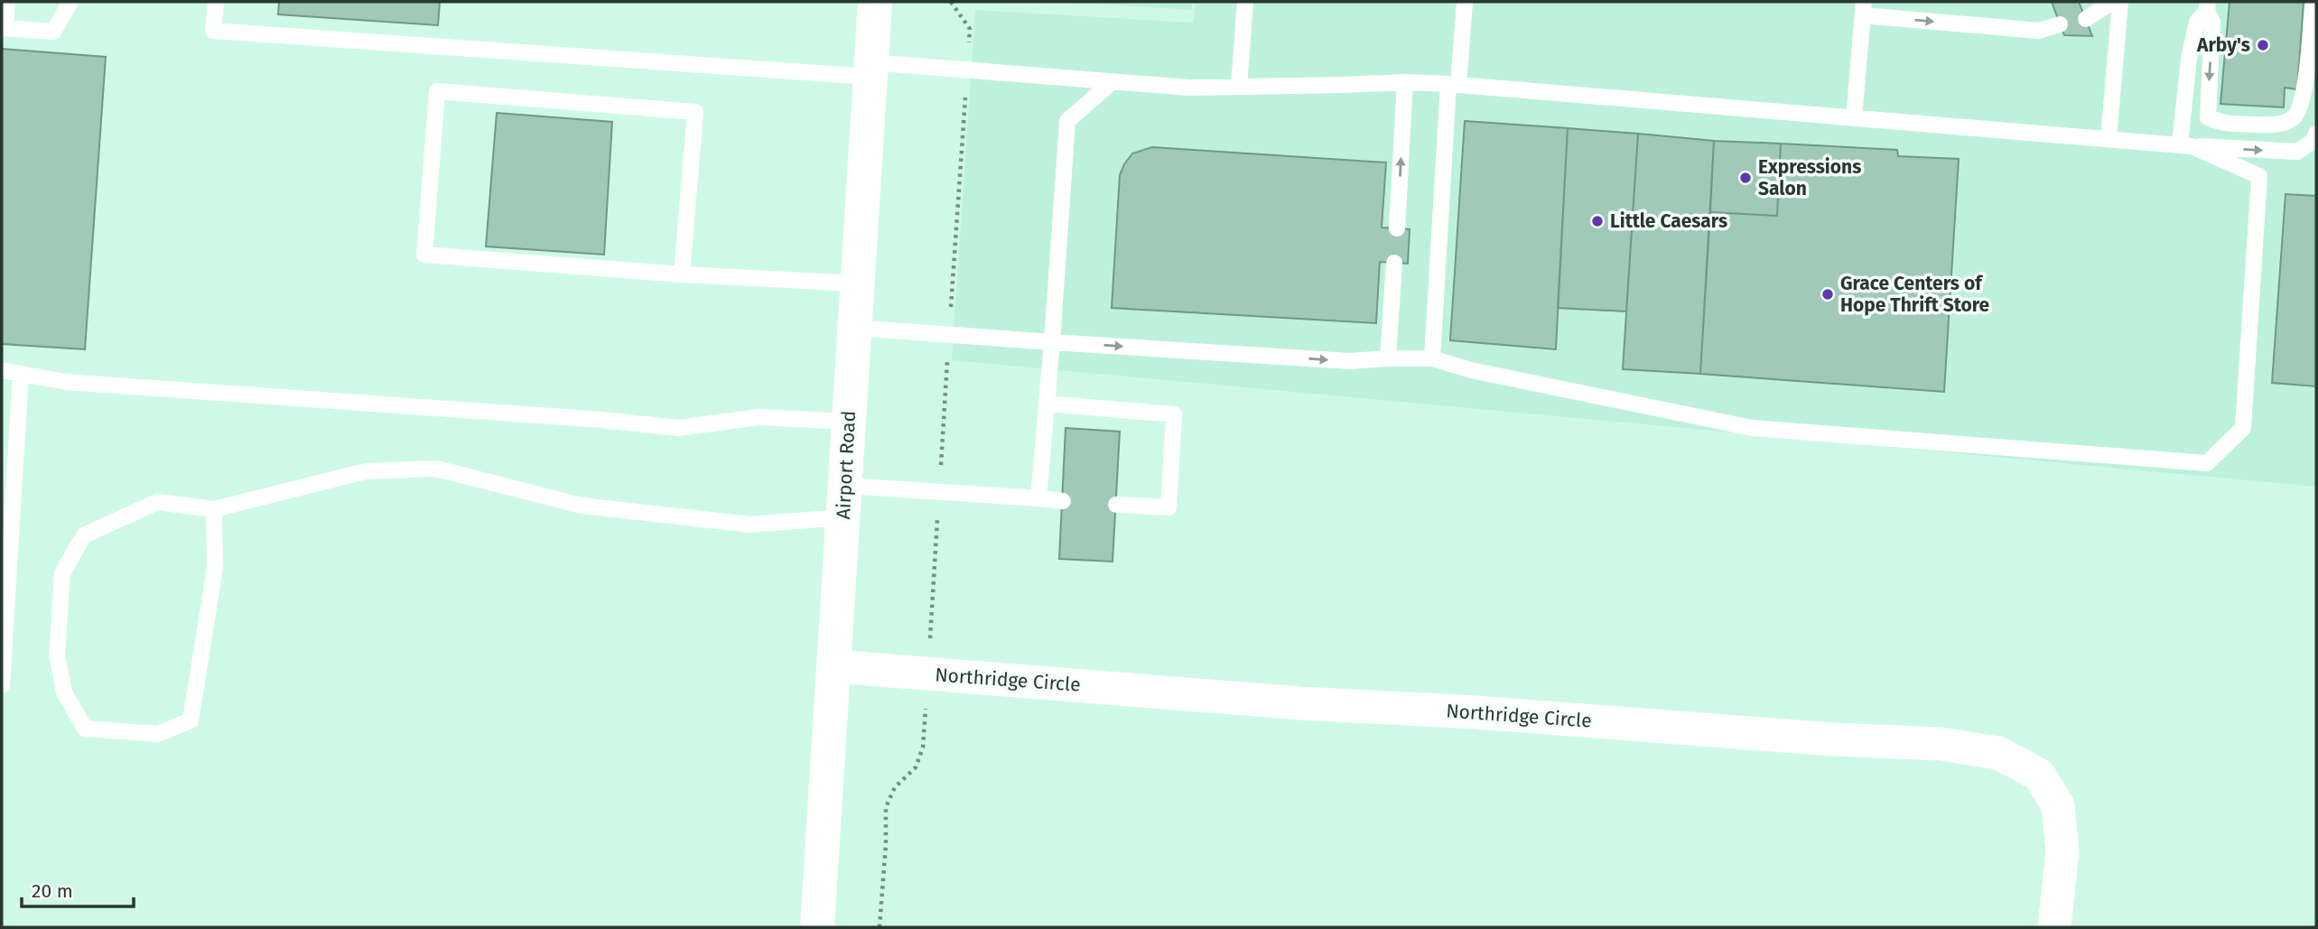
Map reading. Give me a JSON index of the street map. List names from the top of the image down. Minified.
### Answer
{"streets":{"street":["Airport Road","Northridge Circle"]},"crossings":[["Airport Road","Northridge Circle"]],"places":["Arby's","Expressions Salon","Little Caesars","Grace Centers of Hope Thrift Store"],"scale_bar":"20 m"}
